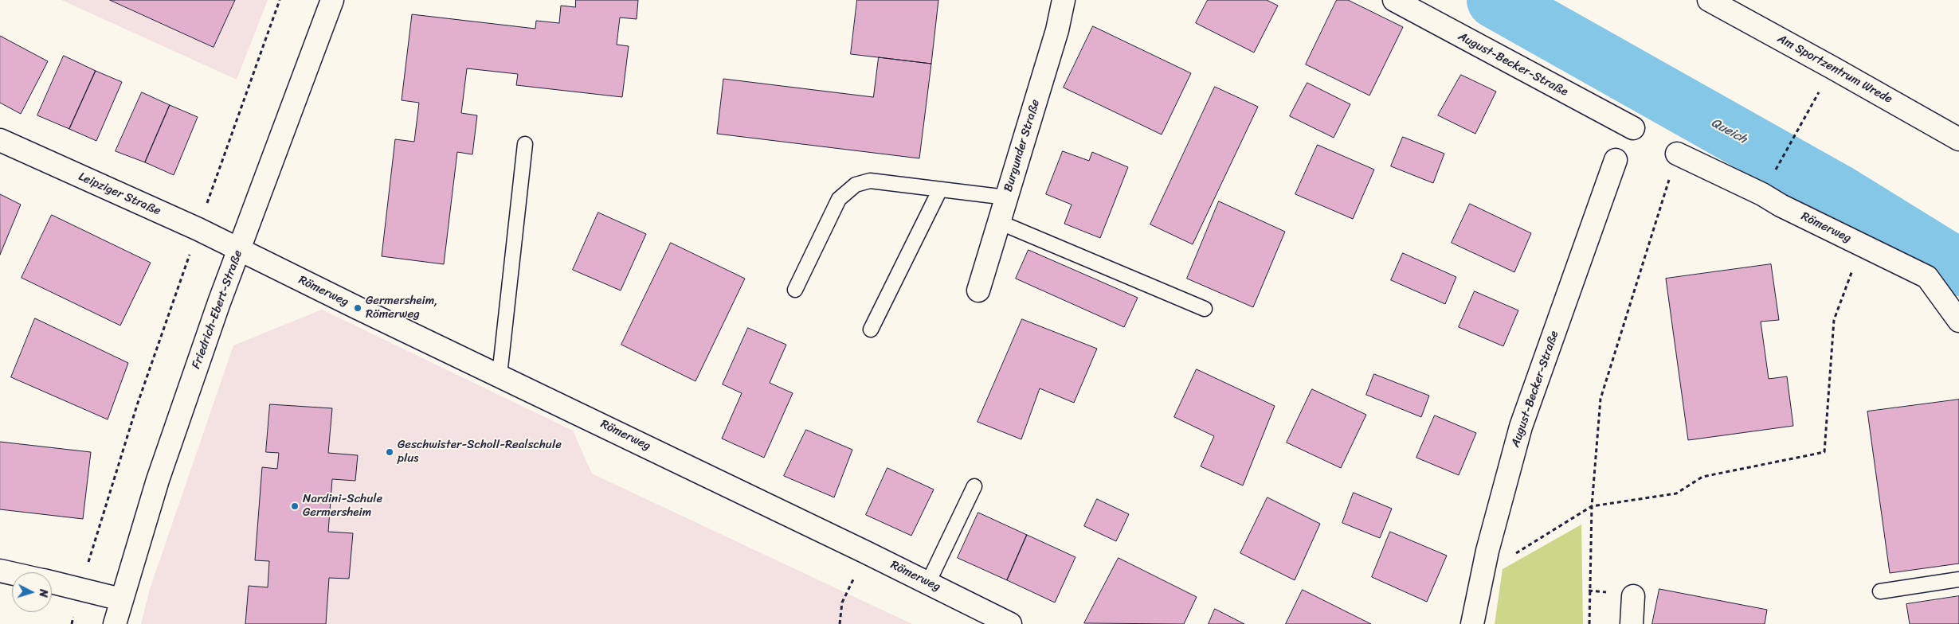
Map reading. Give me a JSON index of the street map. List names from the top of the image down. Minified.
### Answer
{"streets":{"street":["August-Becker-Straße","Am Sportzentrum Wrede","Burgunder Straße","Leipziger Straße","Römerweg","Friedrich-Ebert-Straße"]},"crossings":[["Leipziger Straße","Römerweg"],["Leipziger Straße","Friedrich-Ebert-Straße"],["Römerweg","Friedrich-Ebert-Straße"]],"water":["Queich"],"places":["Germersheim, Römerweg","Geschwister-Scholl-Realschule plus","Nardini-Schule Germersheim"],"north":"right"}
